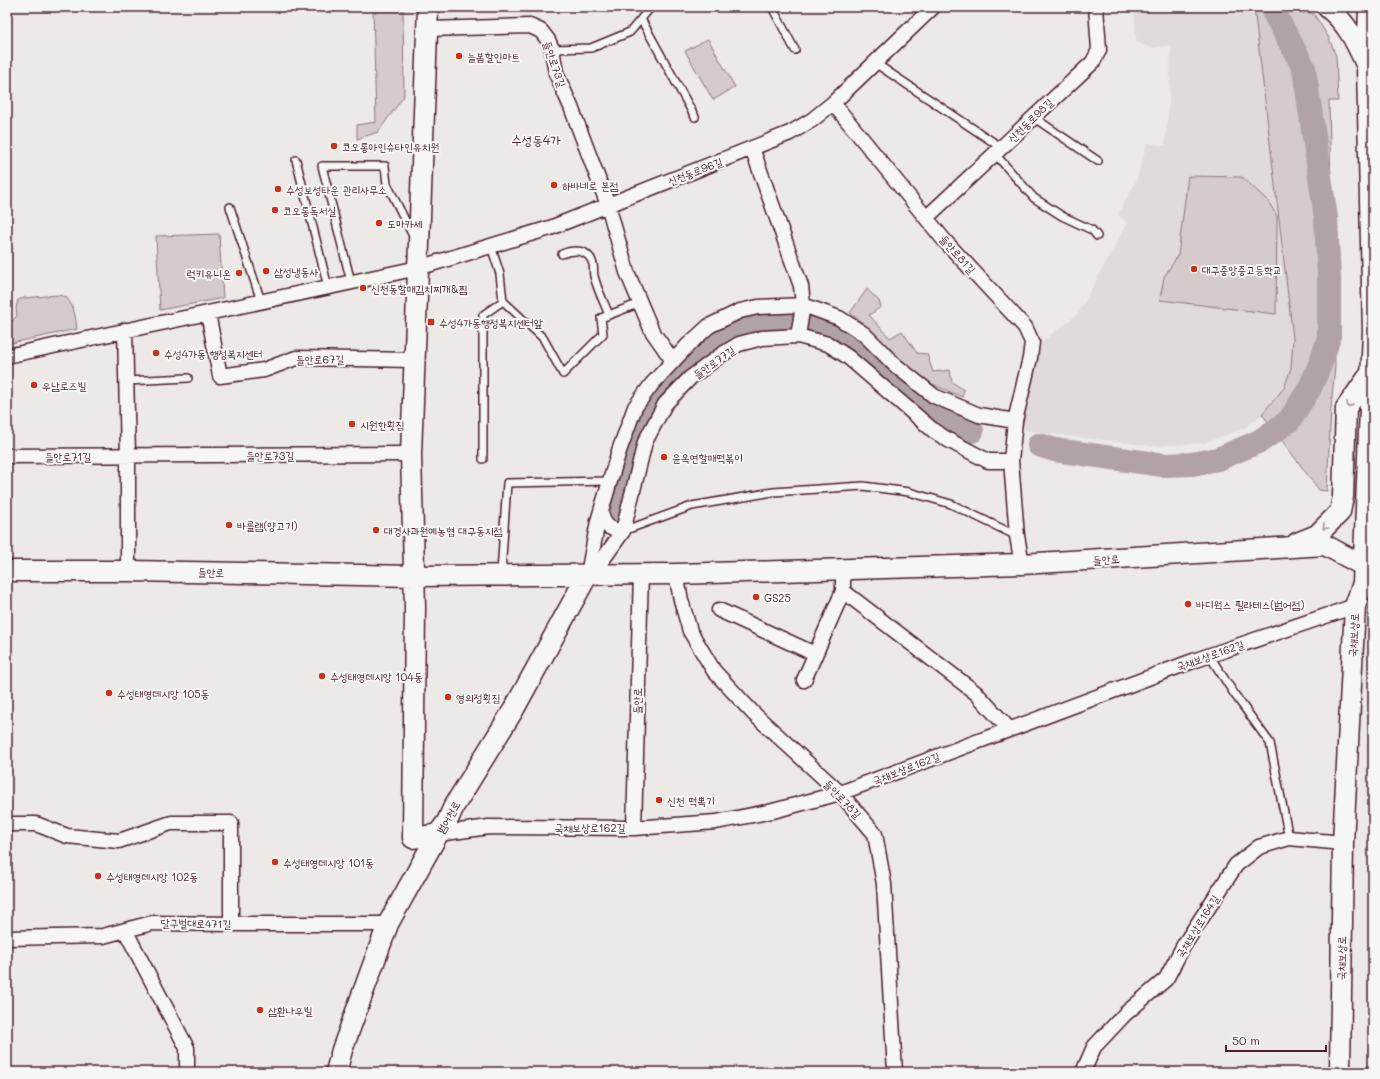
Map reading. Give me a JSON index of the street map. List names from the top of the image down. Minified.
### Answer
{"streets":{"main road":["들안로","국채보상로","범어천로"],"street":["들안로73길","신천동로98길","신천동로96길","들안로81길","들안로67길","들안로77길","들안로71길","국채보상로162길","들안로78길","달구벌대로471길","국채보상로164길"]},"crossings":[["들안로73길","신천동로96길"],["들안로73길","들안로71길"],["신천동로98길","들안로81길"],["신천동로96길","들안로81길"],["들안로81길","들안로77길"],["들안로77길","들안로"],["들안로77길","범어천로"],["들안로","국채보상로"],["들안로","국채보상로162길"],["들안로","들안로78길"],["들안로","범어천로"],["국채보상로","국채보상로162길"],["국채보상로","국채보상로164길"],["국채보상로162길","들안로78길"],["국채보상로162길","범어천로"],["범어천로","달구벌대로471길"]],"districts":["수성동4가"],"places":{"other":["늘봄할인마트","코오롱아인슈타인유치원","하바네로 본점","수성보성타운 관리사무소","코오롱독서실","도마카세","대구중앙중고등학교","삼성냉동사","럭키유니온","신천동할매김치찌개&찜","수성4가동 행정복지센터","우남로즈빌","시원한횟집","윤옥연할매떡볶이","바를램(양고기)","대경사과원예농협 대구동지점","GS25","바디웍스 필라테스(범어점)","수성태영데시앙 104동","수성태영데시앙 105동","영의정횟집","신천 떡뽁기","수성태영데시앙 101동","수성태영데시앙 102동","삼환나우빌"],"transit":["수성4가동행정복지센터앞"]},"scale_bar":"50 m"}
